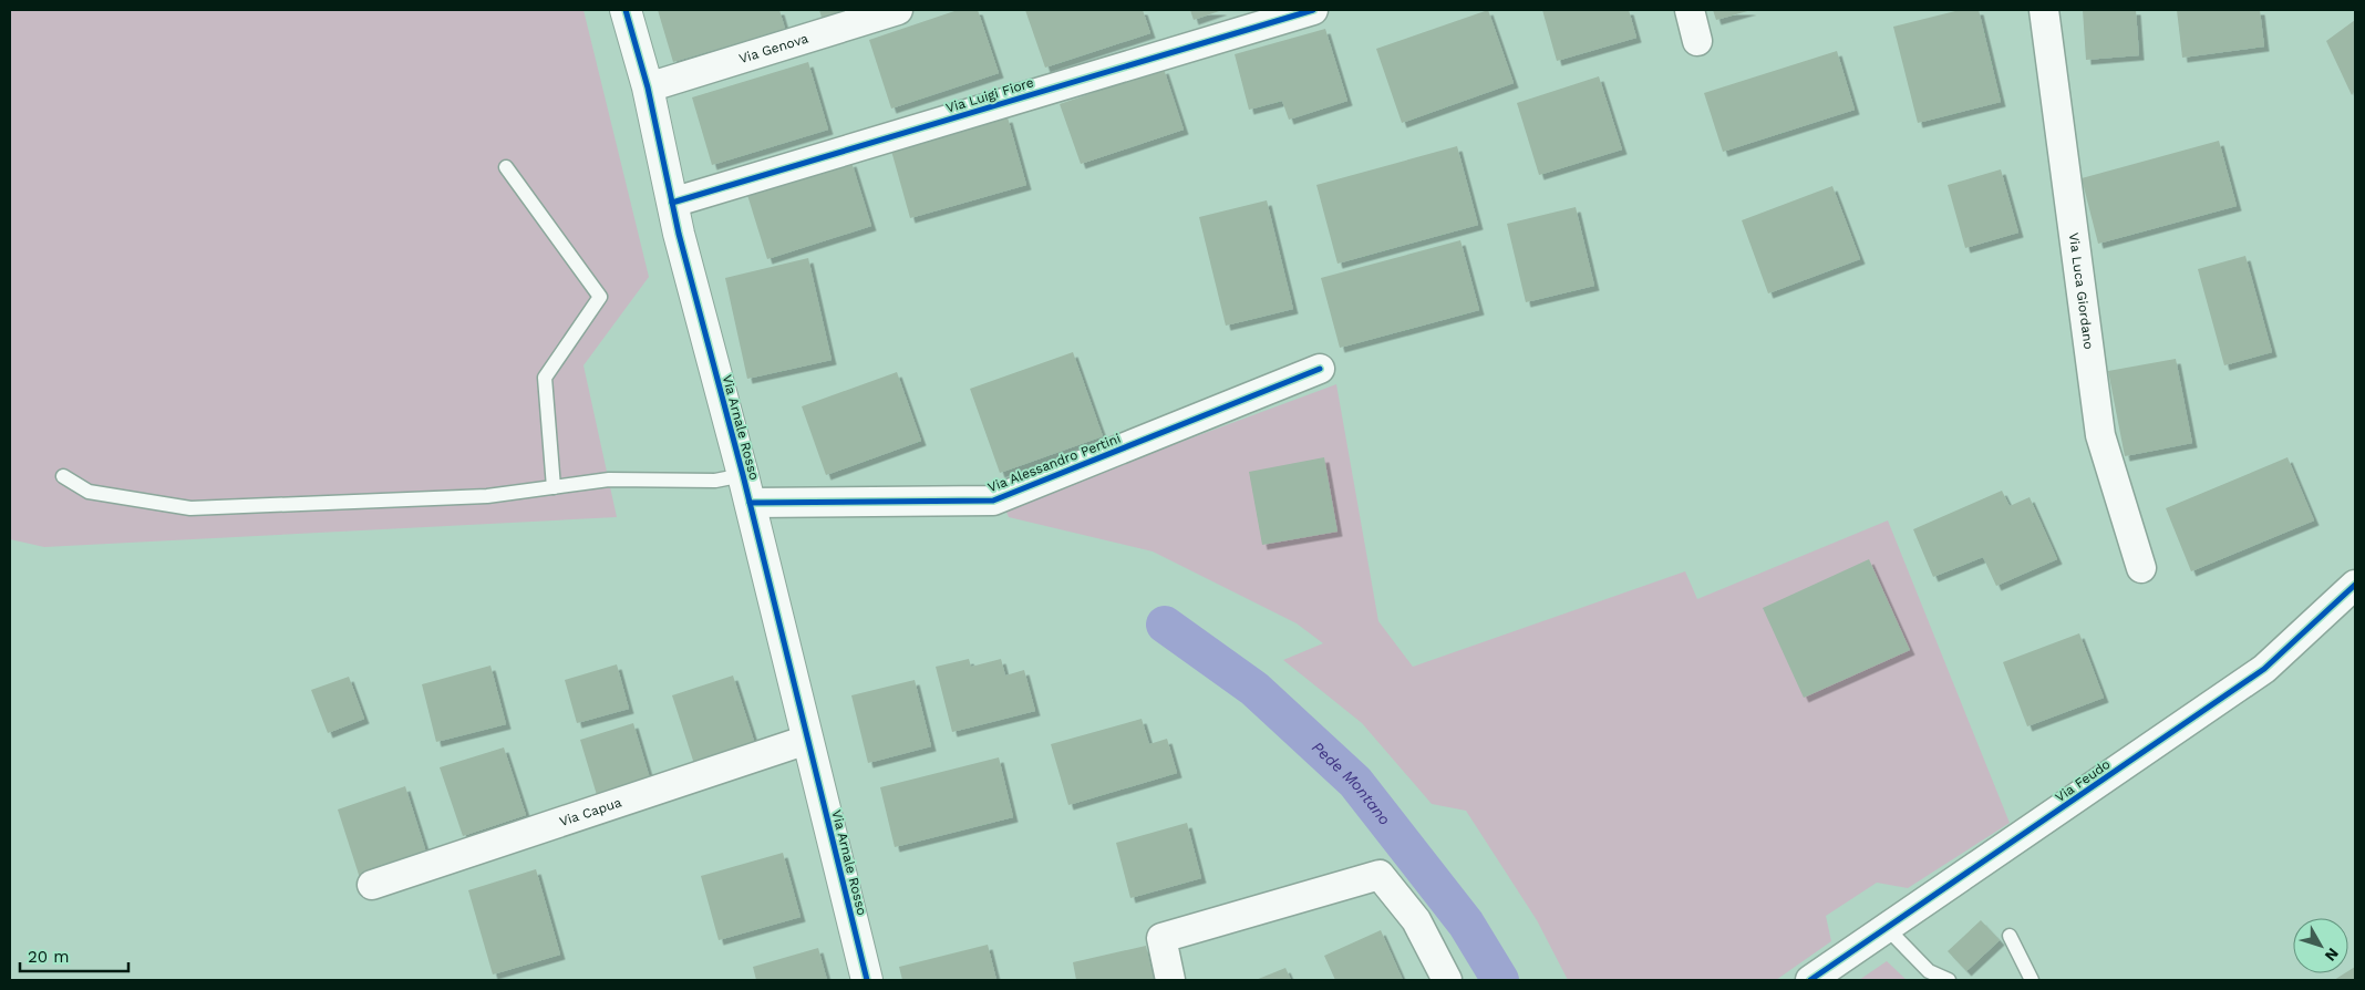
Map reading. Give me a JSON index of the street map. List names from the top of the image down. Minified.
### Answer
{"streets":{"street":["Via Genova","Via Luigi Fiore","Via Luca Giordano","Via Arnale Rosso","Via Alessandro Pertini","Via Feudo","Via Capua"]},"crossings":[["Via Genova","Via Arnale Rosso"],["Via Luigi Fiore","Via Arnale Rosso"],["Via Arnale Rosso","Via Alessandro Pertini"],["Via Arnale Rosso","Via Capua"]],"water":["Pede Montano"],"scale_bar":"20 m","north":"bottom right"}
